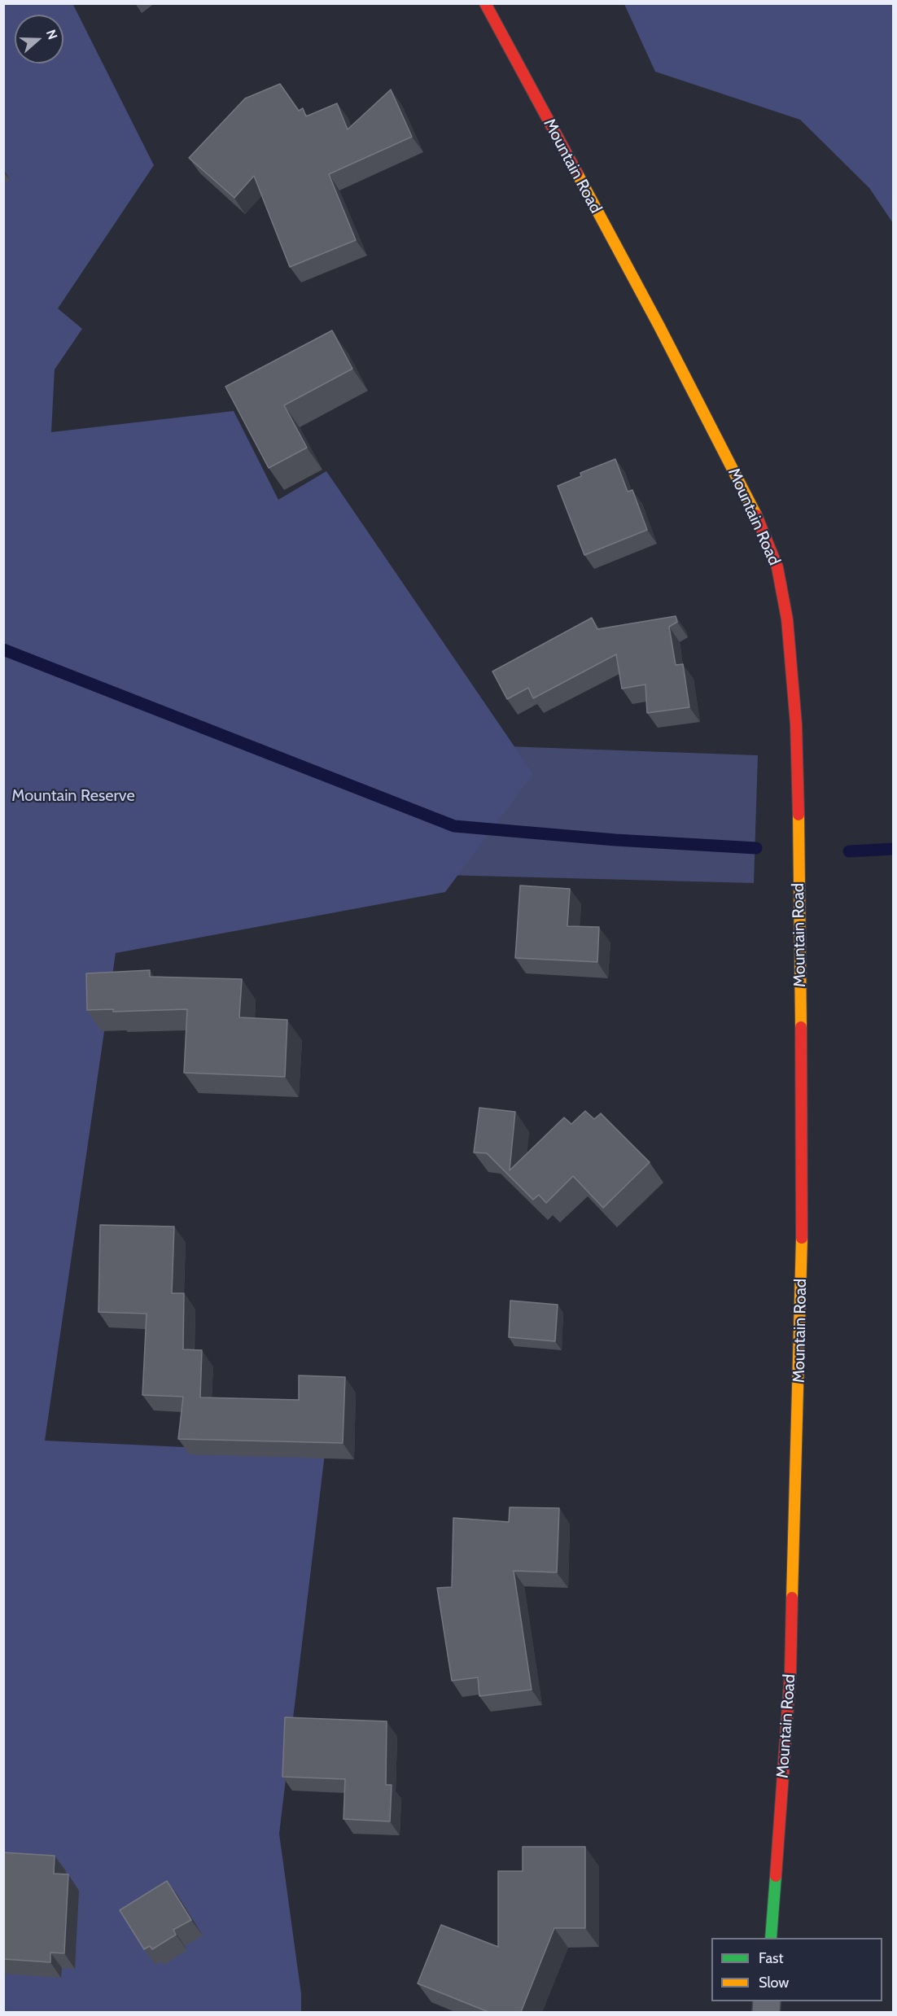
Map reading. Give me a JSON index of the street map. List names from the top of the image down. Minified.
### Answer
{"streets":{"street":["Mountain Road"]},"parks":["Mountain Reserve"],"legend":["Fast","Slow"],"north":"right"}
